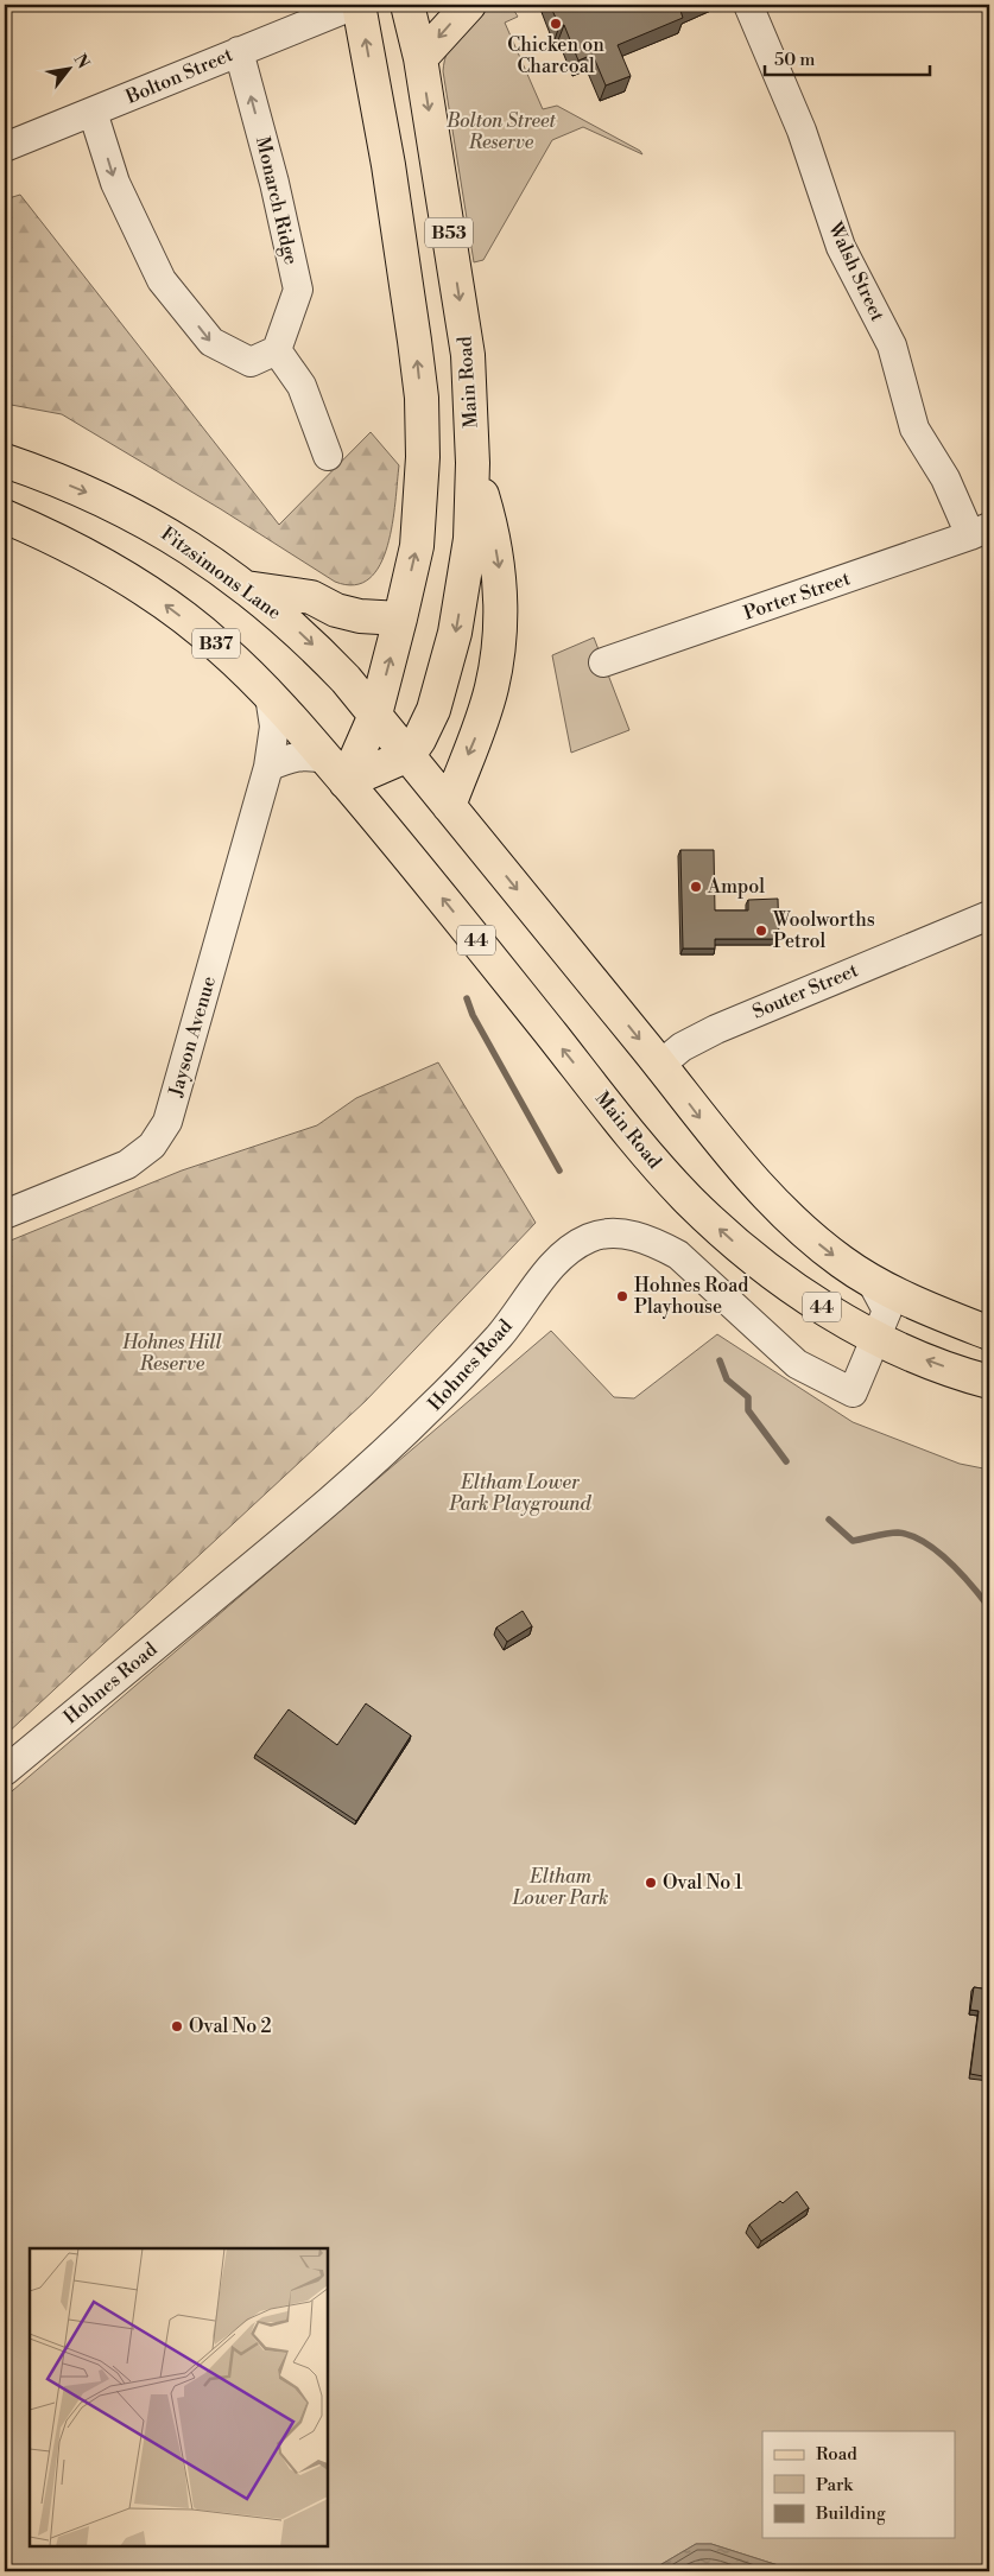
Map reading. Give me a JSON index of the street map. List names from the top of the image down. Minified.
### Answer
{"streets":{"main road":["B53","Main Road","Fitzsimons Lane","B37","44"],"street":["Bolton Street","Monarch Ridge","Walsh Street","Porter Street","Souter Street","Jayson Avenue","Hohnes Road"]},"crossings":[["Bolton Street","Monarch Ridge"],["Bolton Street","B53"],["B53","Main Road"],["B53","Fitzsimons Lane"],["B53","B37"],["B53","44"],["Walsh Street","Porter Street"],["Main Road","B37"],["Main Road","44"],["Main Road","Hohnes Road"],["Fitzsimons Lane","44"],["B37","Jayson Avenue"],["44","Souter Street"],["44","Hohnes Road"]],"one_way":["Monarch Ridge"],"parks":["Bolton Street Reserve","Hohnes Hill Reserve","Eltham Lower Park Playground","Eltham Lower Park"],"places":["Chicken on Charcoal","Ampol","Woolworths Petrol","Hohnes Road Playhouse","Oval No 1","Oval No 2"],"legend":["Road","Park","Building"],"scale_bar":"50 m","north":"top right"}
